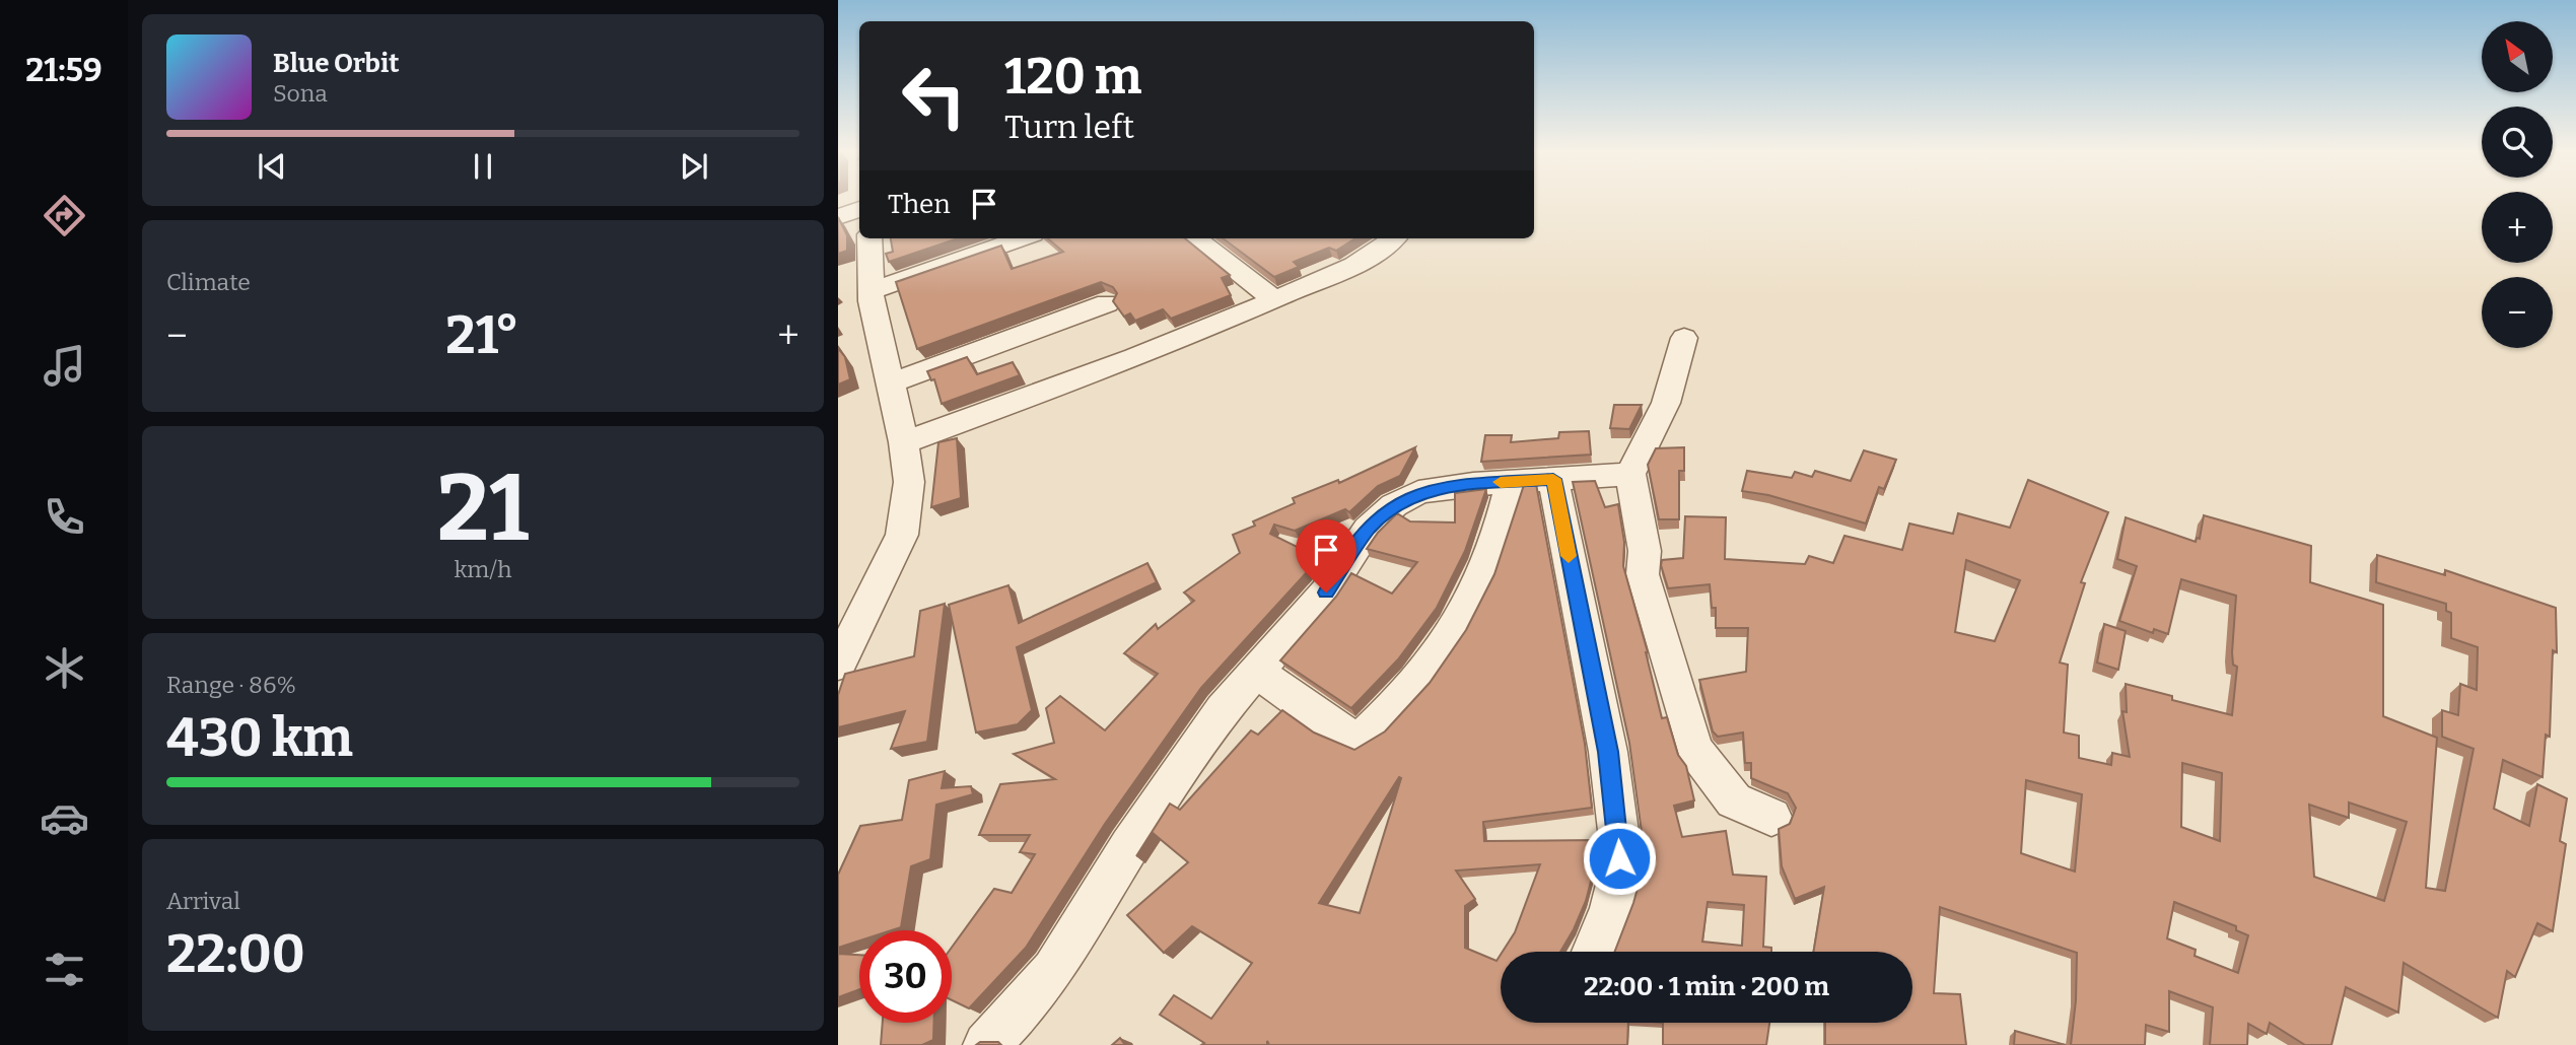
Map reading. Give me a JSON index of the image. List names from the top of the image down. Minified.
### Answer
{"north":"top left","page":{"tabs":"21:59","map_buttons":["+","−"],"turn":["120 m","Turn left"],"song":["Blue Orbit","Sona"],"then":"Then","tile":["Climate",["21","km/h"],["Range · 86%","430 km"],["Arrival","22:00"]],"heat":["−","21°","+"],"limit":"30","trip":"22:00 · 1 min · 200 m"}}
